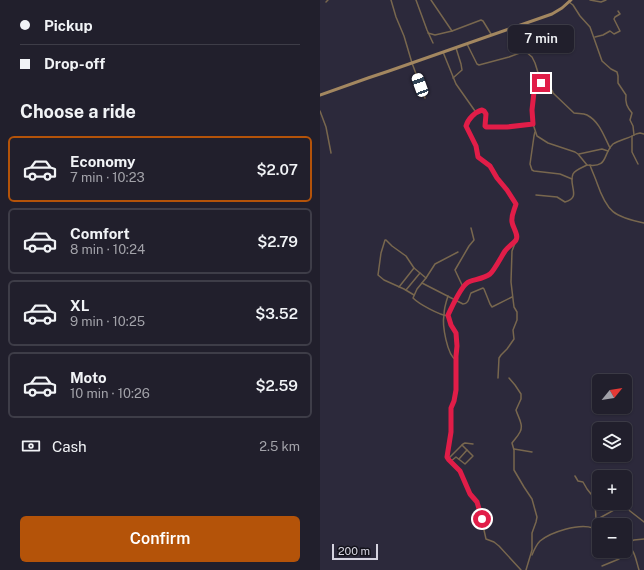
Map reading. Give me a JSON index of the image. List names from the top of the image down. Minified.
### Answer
{"scale_bar":"200 m","north":"top right","page":{"banner":["Pickup","Drop-off"],"bubble":"7 min","heading":"Choose a ride","list":[{"name":"Economy","note":"7 min · 10:23","value":"$2.07"},{"name":"Comfort","note":"8 min · 10:24","value":"$2.79"},{"name":"XL","note":"9 min · 10:25","value":"$3.52"},{"name":"Moto","note":"10 min · 10:26","value":"$2.59"}],"map_buttons":["+","−"],"pay":["Cash","2.5 km"],"buttons":"Confirm","scale":"200 m"}}
